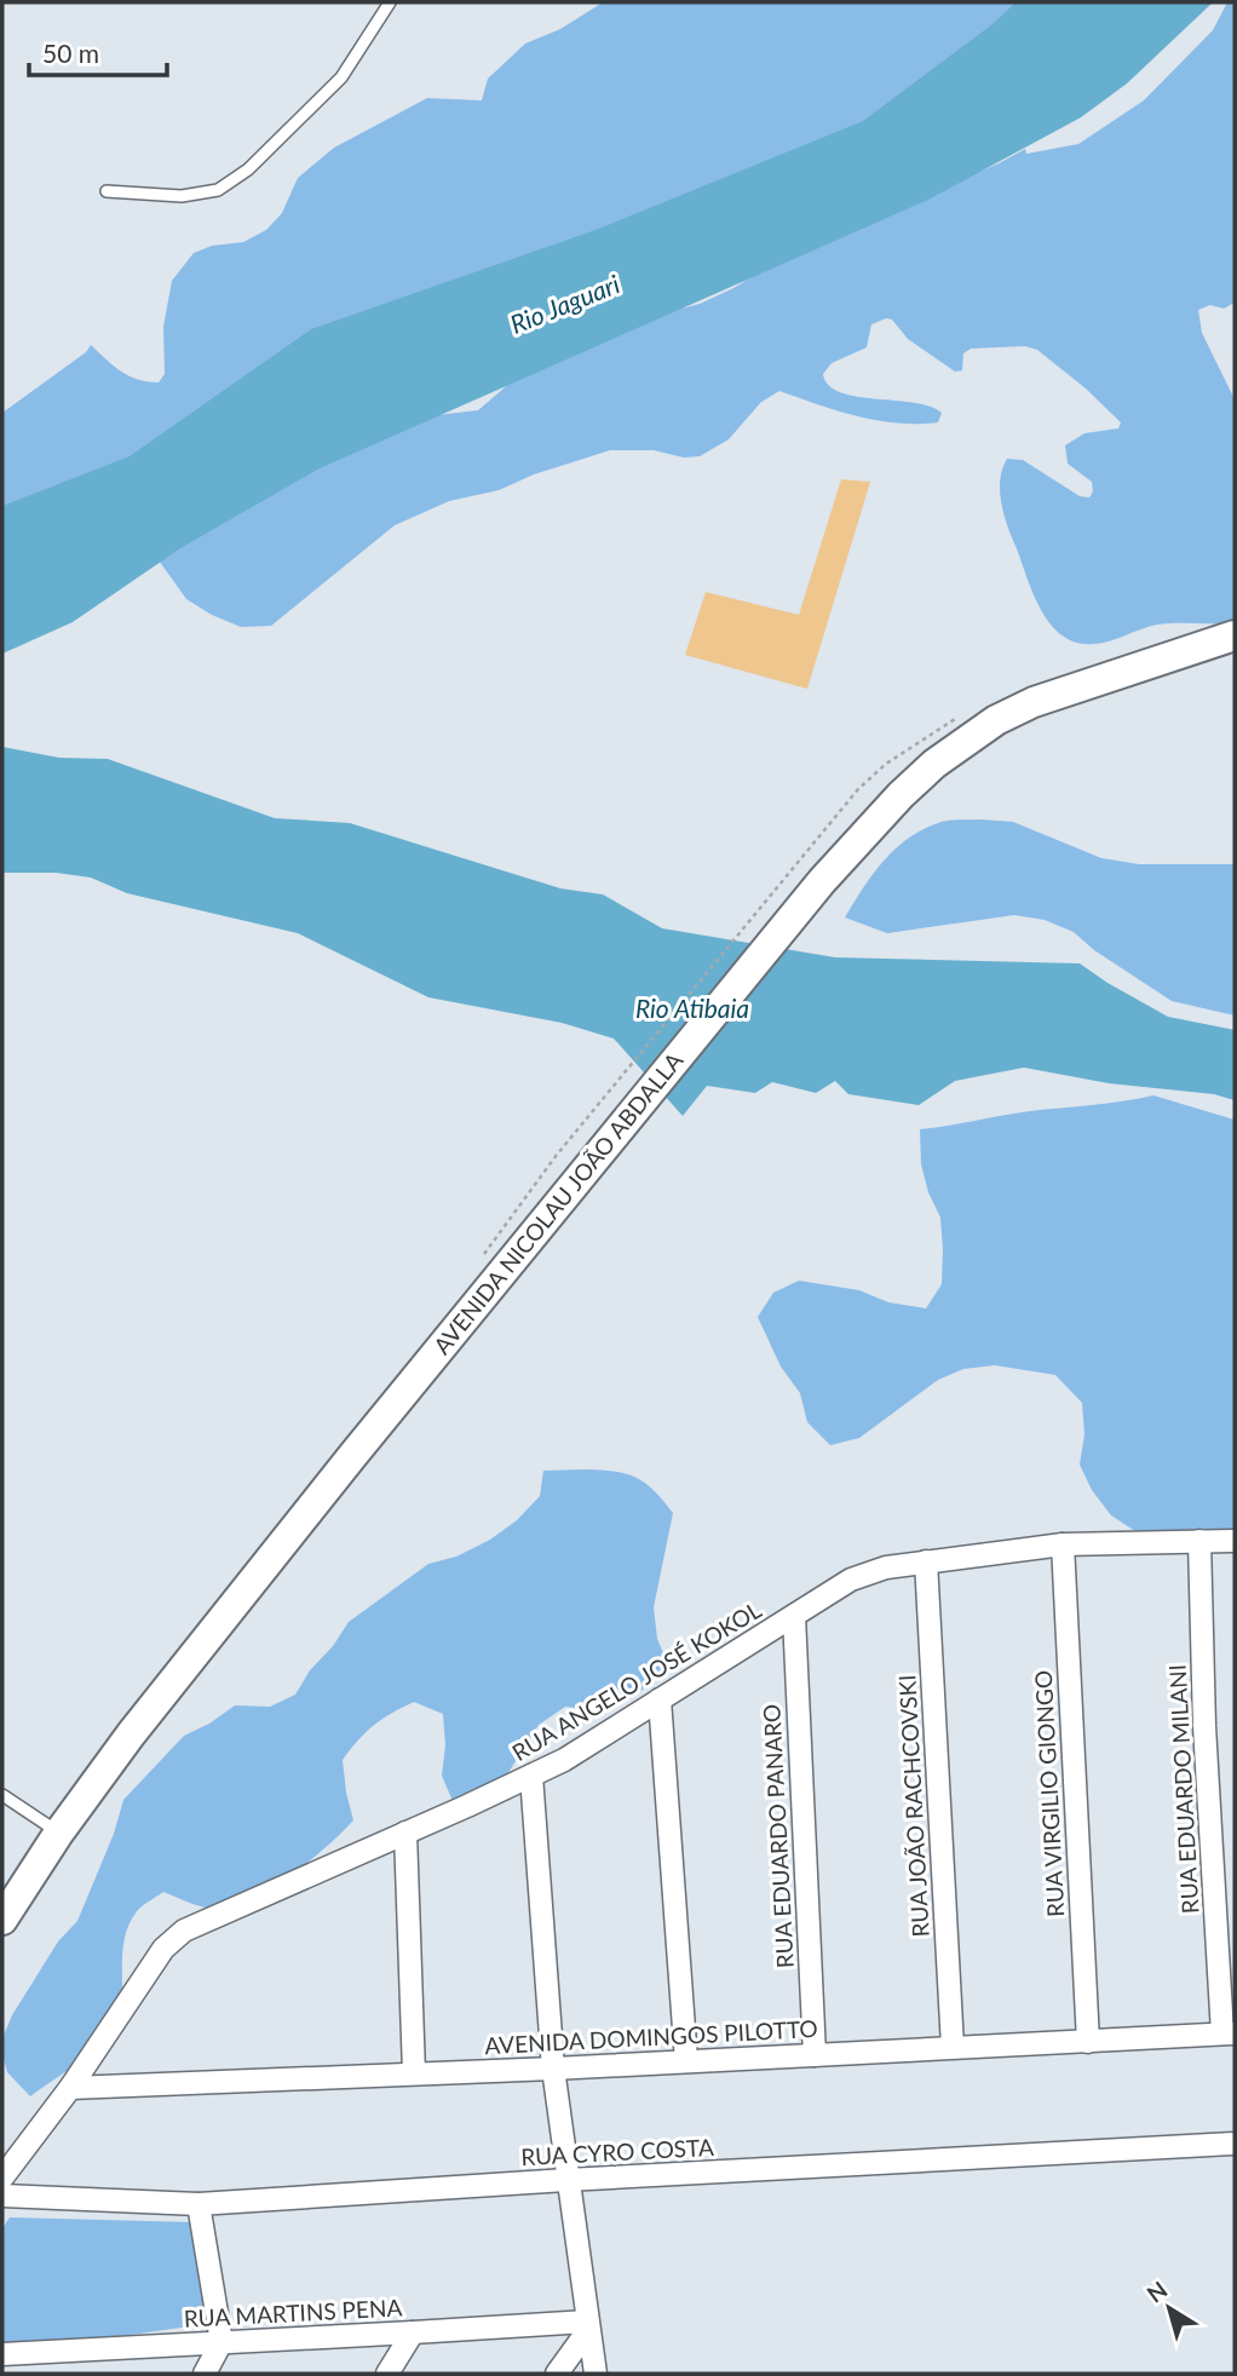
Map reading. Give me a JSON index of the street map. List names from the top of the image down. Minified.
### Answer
{"streets":{"main road":["AVENIDA NICOLAU JOÃO ABDALLA"],"street":["RUA ANGELO JOSÉ KOKOL","RUA EDUARDO MILANI","RUA VIRGILIO GIONGO","RUA JOÃO RACHCOVSKI","RUA EDUARDO PANARO","AVENIDA DOMINGOS PILOTTO","RUA CYRO COSTA","RUA MARTINS PENA"]},"crossings":[["RUA ANGELO JOSÉ KOKOL","RUA EDUARDO MILANI"],["RUA ANGELO JOSÉ KOKOL","RUA VIRGILIO GIONGO"],["RUA ANGELO JOSÉ KOKOL","RUA JOÃO RACHCOVSKI"],["RUA ANGELO JOSÉ KOKOL","RUA EDUARDO PANARO"],["RUA ANGELO JOSÉ KOKOL","AVENIDA DOMINGOS PILOTTO"],["RUA EDUARDO MILANI","AVENIDA DOMINGOS PILOTTO"],["RUA VIRGILIO GIONGO","AVENIDA DOMINGOS PILOTTO"],["RUA JOÃO RACHCOVSKI","AVENIDA DOMINGOS PILOTTO"],["RUA EDUARDO PANARO","AVENIDA DOMINGOS PILOTTO"]],"water":["Rio Jaguari","Rio Atibaia"],"scale_bar":"50 m","north":"top left"}
